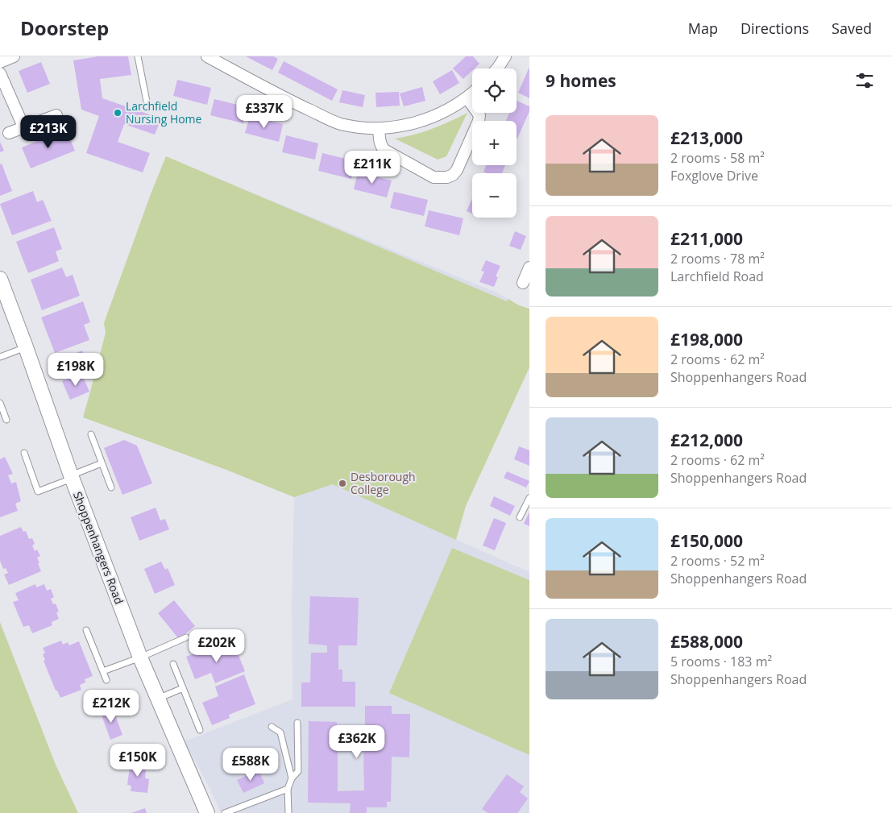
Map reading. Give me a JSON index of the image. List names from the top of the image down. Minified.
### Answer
{"streets":{"street":["Shoppenhangers Road"]},"places":["Larchfield Nursing Home","Desborough College"],"page":{"header":"Doorstep","nav":["Map","Directions","Saved"],"heading":"9 homes","map_buttons":["+","−"],"price":["£337K","£213K","£211K","£198K","£202K","£212K","£362K","£150K","£588K"],"list":[{"name":"£213,000","note":"2 rooms · 58 m² · Foxglove Drive"},{"name":"£211,000","note":"2 rooms · 78 m² · Larchfield Road"},{"name":"£198,000","note":"2 rooms · 62 m² · Shoppenhangers Road"},{"name":"£212,000","note":"2 rooms · 62 m² · Shoppenhangers Road"},{"name":"£150,000","note":"2 rooms · 52 m² · Shoppenhangers Road"},{"name":"£588,000","note":"5 rooms · 183 m² · Shoppenhangers Road"}]}}
